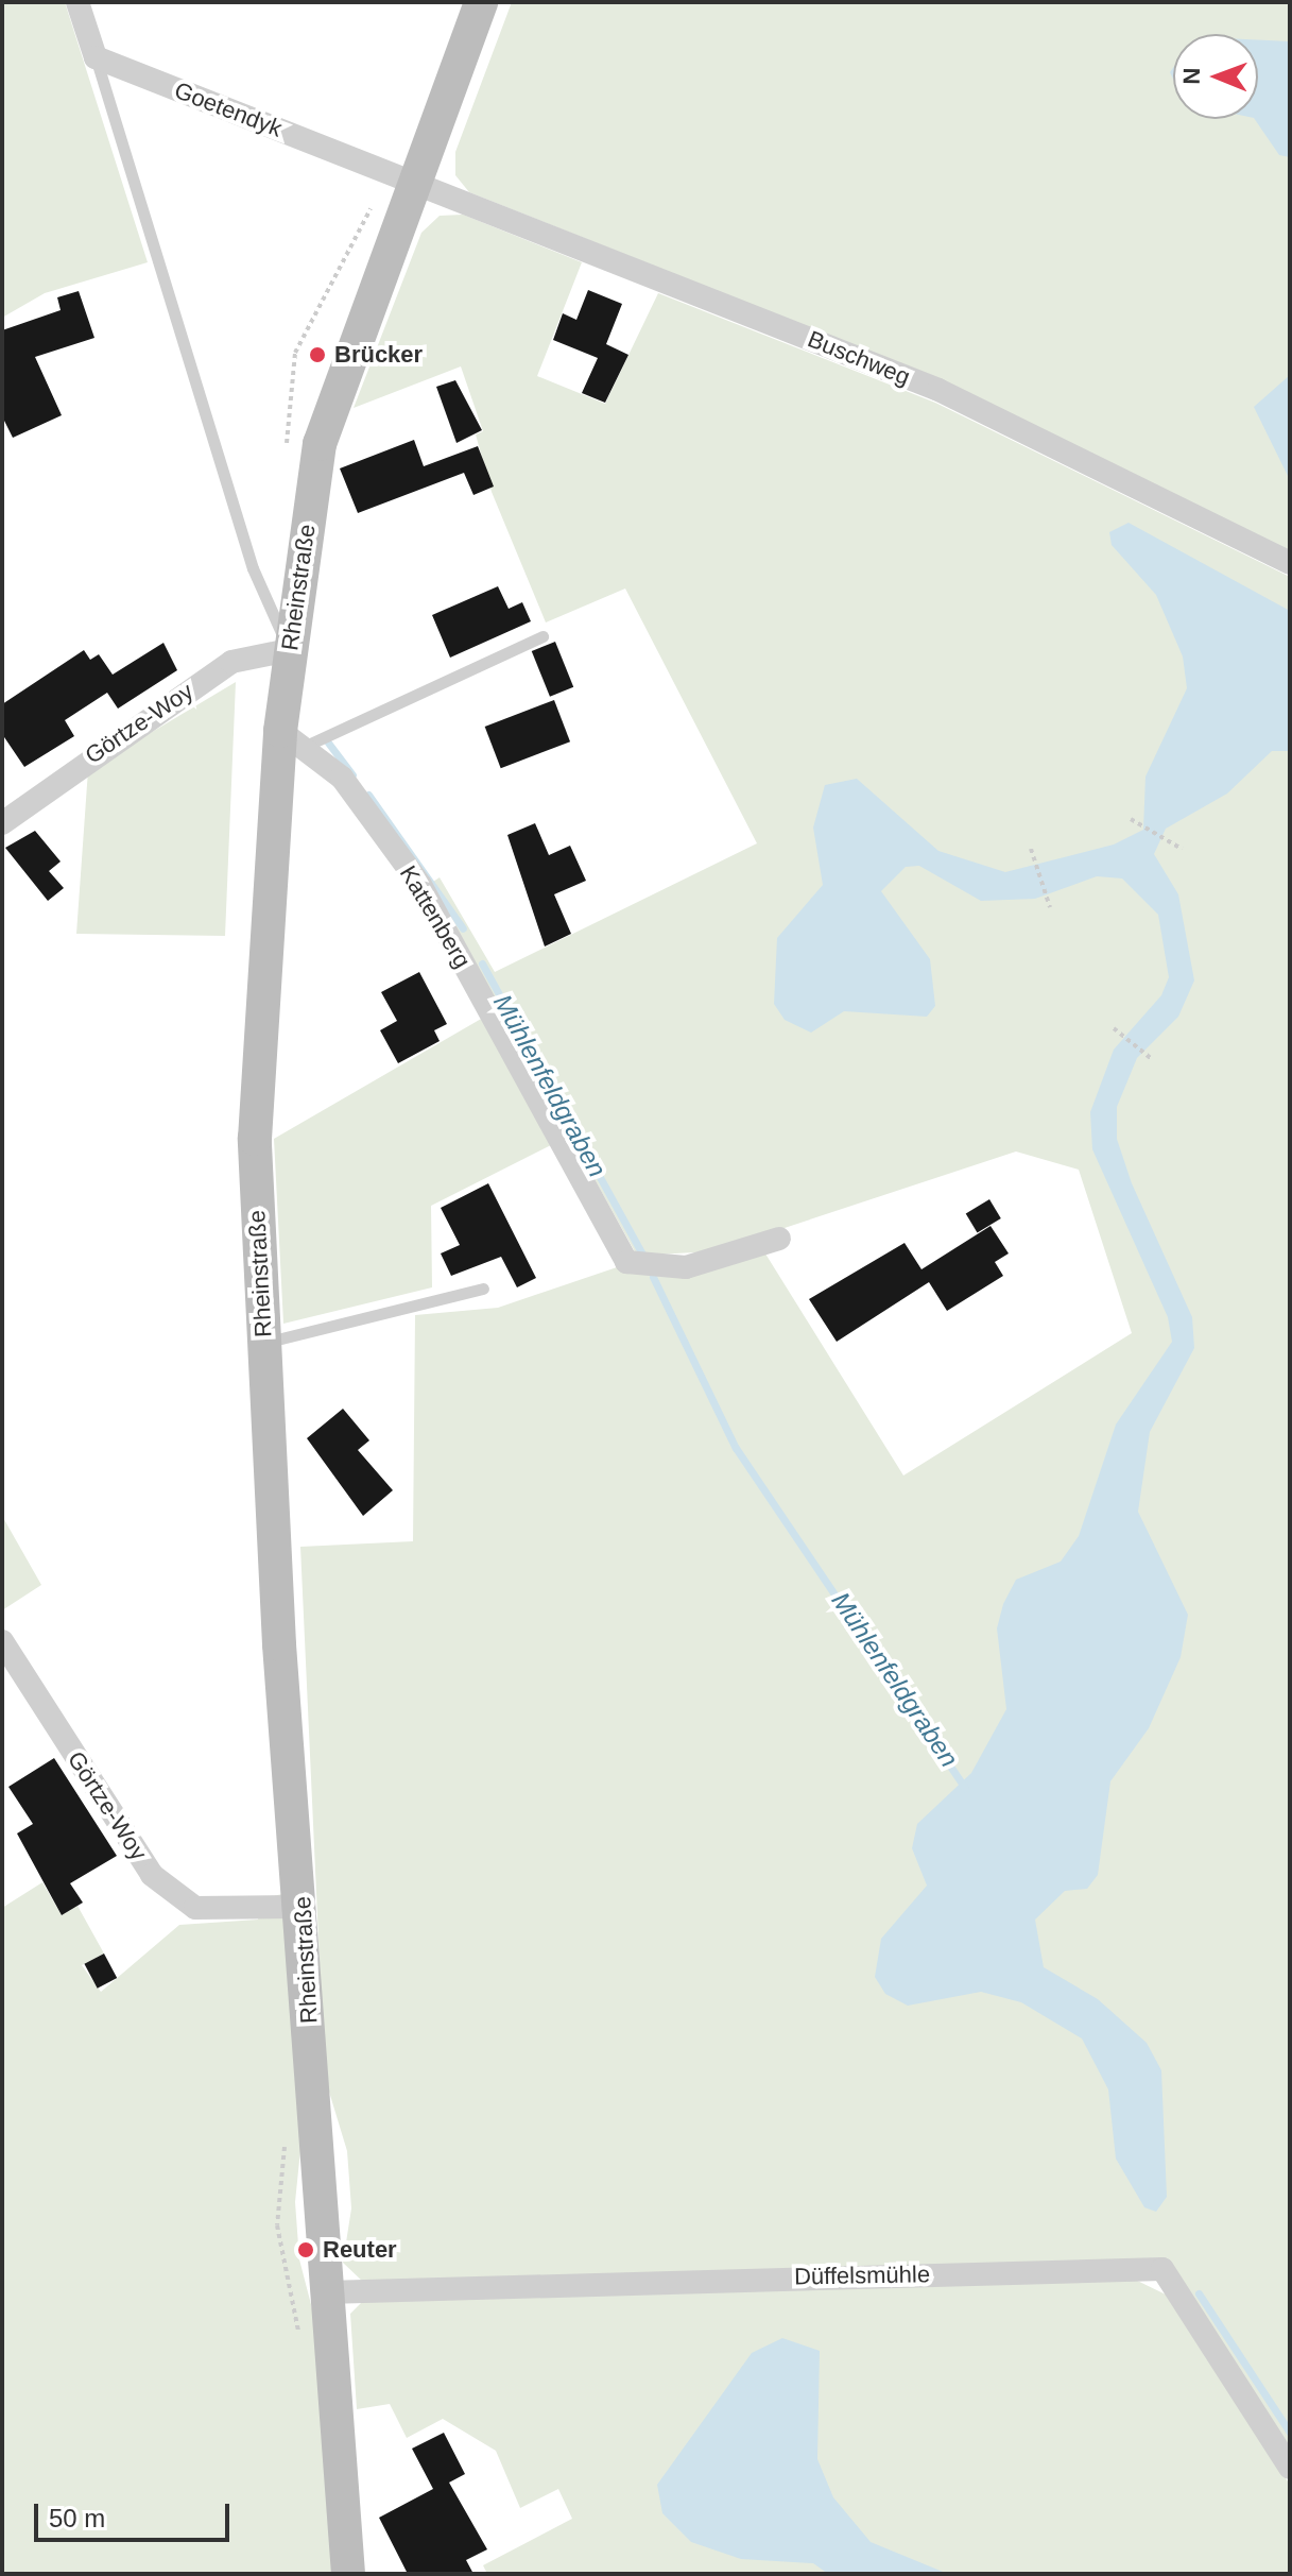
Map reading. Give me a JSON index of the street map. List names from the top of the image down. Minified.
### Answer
{"streets":{"main road":["Rheinstraße"],"street":["Goetendyk","Buschweg","Görtze-Woy","Kattenberg","Düffelsmühle"]},"crossings":[["Goetendyk","Buschweg"],["Goetendyk","Rheinstraße"],["Buschweg","Rheinstraße"],["Rheinstraße","Görtze-Woy"],["Rheinstraße","Kattenberg"],["Rheinstraße","Düffelsmühle"]],"water":["Mühlenfeldgraben"],"places":["Brücker","Reuter"],"scale_bar":"50 m","north":"left"}
